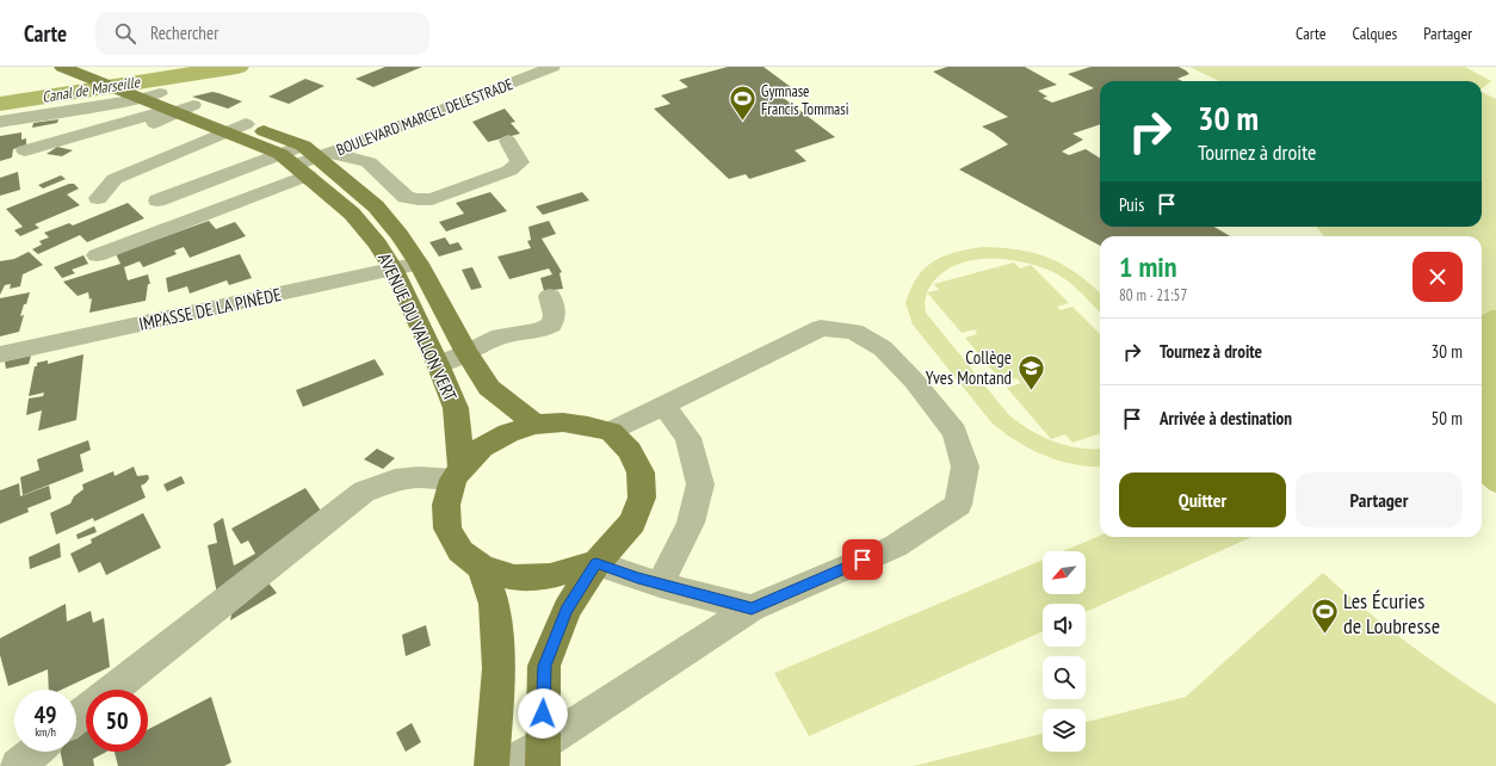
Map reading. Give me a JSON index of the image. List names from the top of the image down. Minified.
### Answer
{"streets":{"main road":["AVENUE DU VALLON VERT"],"street":["BOULEVARD MARCEL DELESTRADE","IMPASSE DE LA PINÈDE"]},"crossings":[["BOULEVARD MARCEL DELESTRADE","AVENUE DU VALLON VERT"],["IMPASSE DE LA PINÈDE","AVENUE DU VALLON VERT"]],"water":["Canal de Marseille"],"places":{"sports":["Gymnase Francis Tommasi","Les Écuries de Loubresse"],"school or university":["Collège Yves Montand"]},"north":"bottom left","page":{"header":"Carte","search":"Rechercher","nav":["Carte","Calques","Partager"],"turn":["30 m","Tournez à droite"],"then":"Puis","heading":["1 min","80 m · 21:57"],"list":[{"name":"Tournez à droite","value":"30 m"},{"name":"Arrivée à destination","value":"50 m"}],"buttons":["Quitter","Partager"],"speed":"49 km/h","limit":"50"}}
